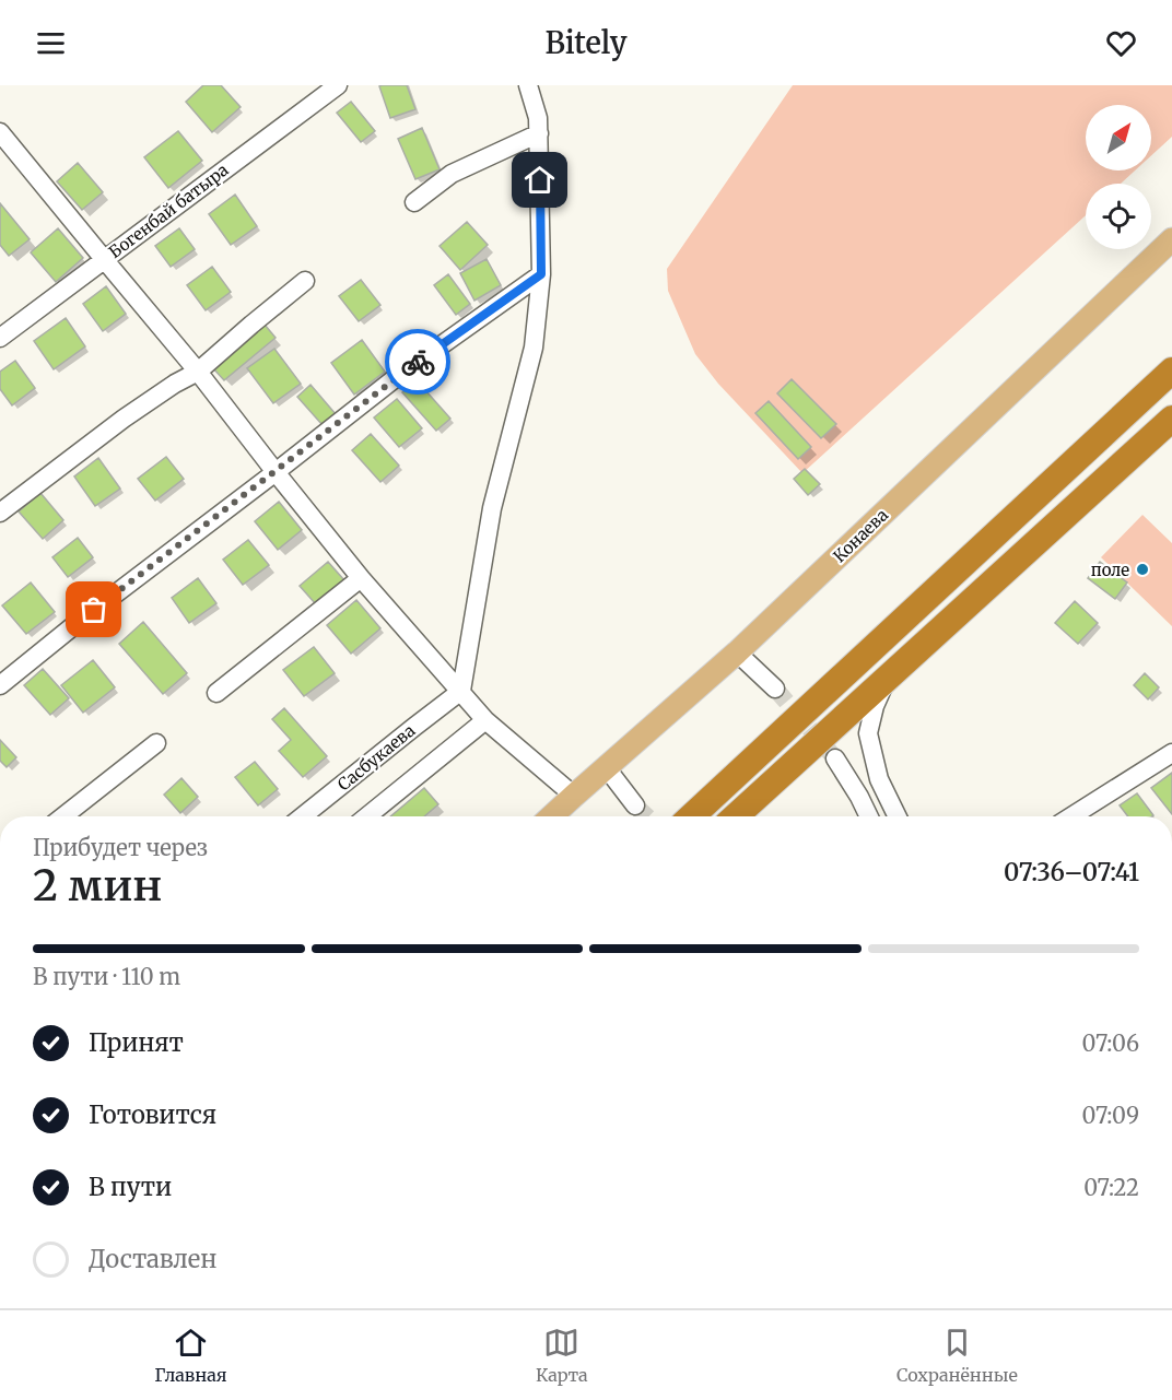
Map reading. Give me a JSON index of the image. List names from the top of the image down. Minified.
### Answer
{"streets":{"main road":["Конаева"],"street":["Богенбай батыра","Сасбукаева"]},"places":["поле"],"north":"top right","page":{"header":"Bitely","heading":["2 мин","Прибудет через","07:36–07:41"],"bar":"В пути · 110 m","list":[["Принят","07:06"],["Готовится","07:09"],["В пути","07:22"],"Доставлен"],"tabs":["Главная","Карта","Сохранённые"]}}
